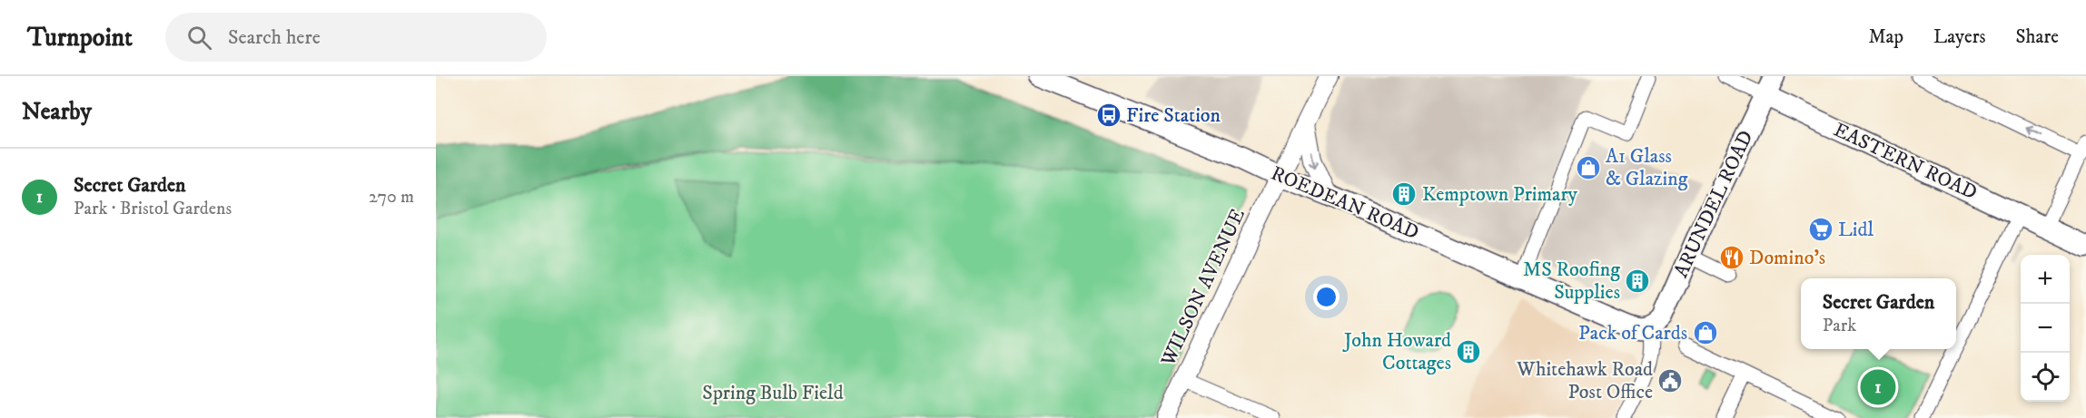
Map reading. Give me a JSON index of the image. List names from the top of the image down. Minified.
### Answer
{"streets":{"main road":["EASTERN ROAD","ROEDEAN ROAD","ARUNDEL ROAD"],"street":["WILSON AVENUE"]},"crossings":[["EASTERN ROAD","ARUNDEL ROAD"],["ROEDEAN ROAD","ARUNDEL ROAD"],["ROEDEAN ROAD","WILSON AVENUE"]],"parks":["Spring Bulb Field"],"places":{"bus stop":["Fire Station"],"shop":["A1 Glass & Glazing","Pack of Cards"],"building":["Kemptown Primary","MS Roofing Supplies","John Howard Cottages"],"supermarket":["Lidl"],"restaurant":["Domino's"],"public building":["Whitehawk Road Post Office"]},"page":{"header":"Turnpoint","search":"Search here","nav":["Map","Layers","Share"],"heading":"Nearby","list":[{"mark":"1","name":"Secret Garden","note":"Park · Bristol Gardens","value":"270 m"}],"map_buttons":["+","−"],"popup":["Secret Garden","Park"],"pins":"1"}}
